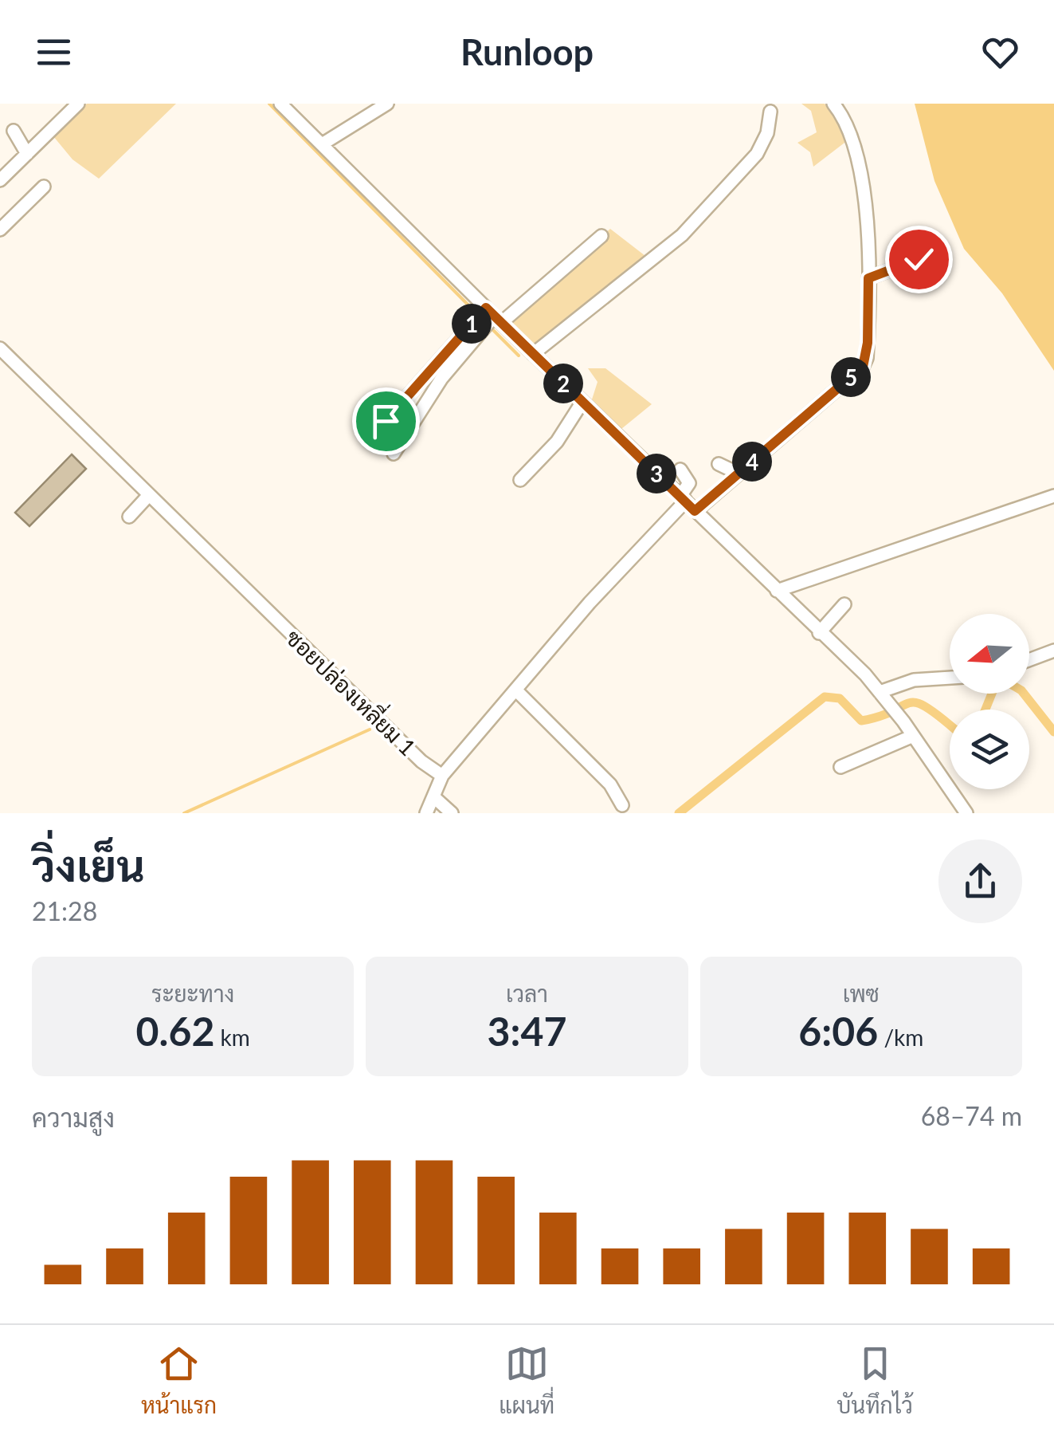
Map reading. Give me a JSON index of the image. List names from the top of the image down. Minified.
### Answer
{"streets":{"street":["ซอยปล่องเหลี่ยม 1"]},"north":"left","page":{"header":"Runloop","pins":["1","5","2","4","3"],"heading":["วิ่งเย็น","21:28"],"stats":[["ระยะทาง","0.62 km"],["เวลา","3:47"],["เพซ","6:06 /km"]],"chart":["ความสูง","68–74 m"],"tabs":["หน้าแรก","แผนที่","บันทึกไว้"]}}
